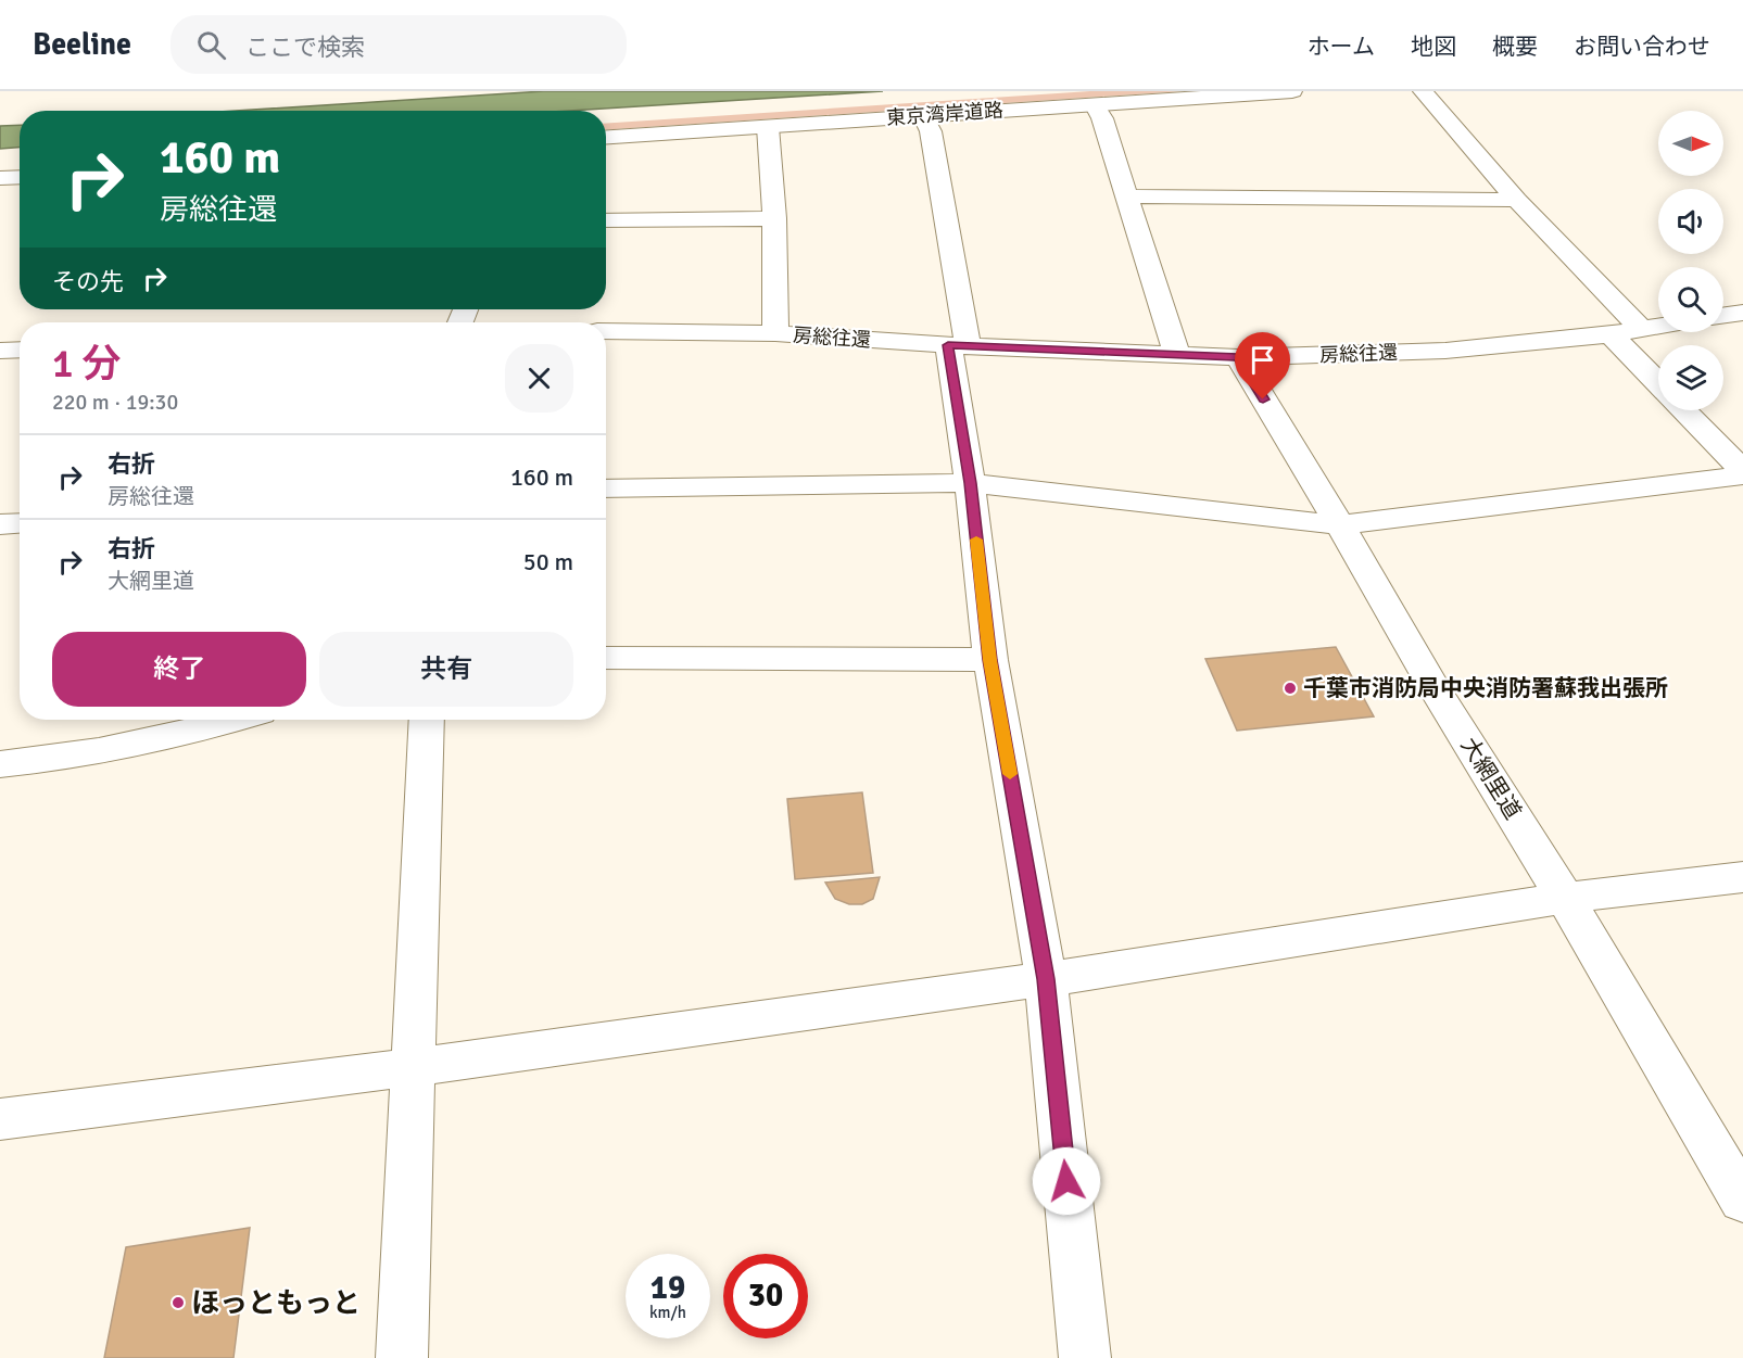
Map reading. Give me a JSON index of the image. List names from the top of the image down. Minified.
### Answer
{"streets":{"main road":["東京湾岸道路","房総往還","大網里道"]},"crossings":[["房総往還","大網里道"]],"places":["千葉市消防局中央消防署蘇我出張所","ほっともっと"],"north":"right","page":{"header":"Beeline","search":"ここで検索","nav":["ホーム","地図","概要","お問い合わせ"],"turn":["160 m","房総往還"],"then":"その先","heading":["1 分","220 m · 19:30"],"list":[{"name":"右折","note":"房総往還","value":"160 m"},{"name":"右折","note":"大網里道","value":"50 m"}],"buttons":["終了","共有"],"speed":"19 km/h","limit":"30"}}
